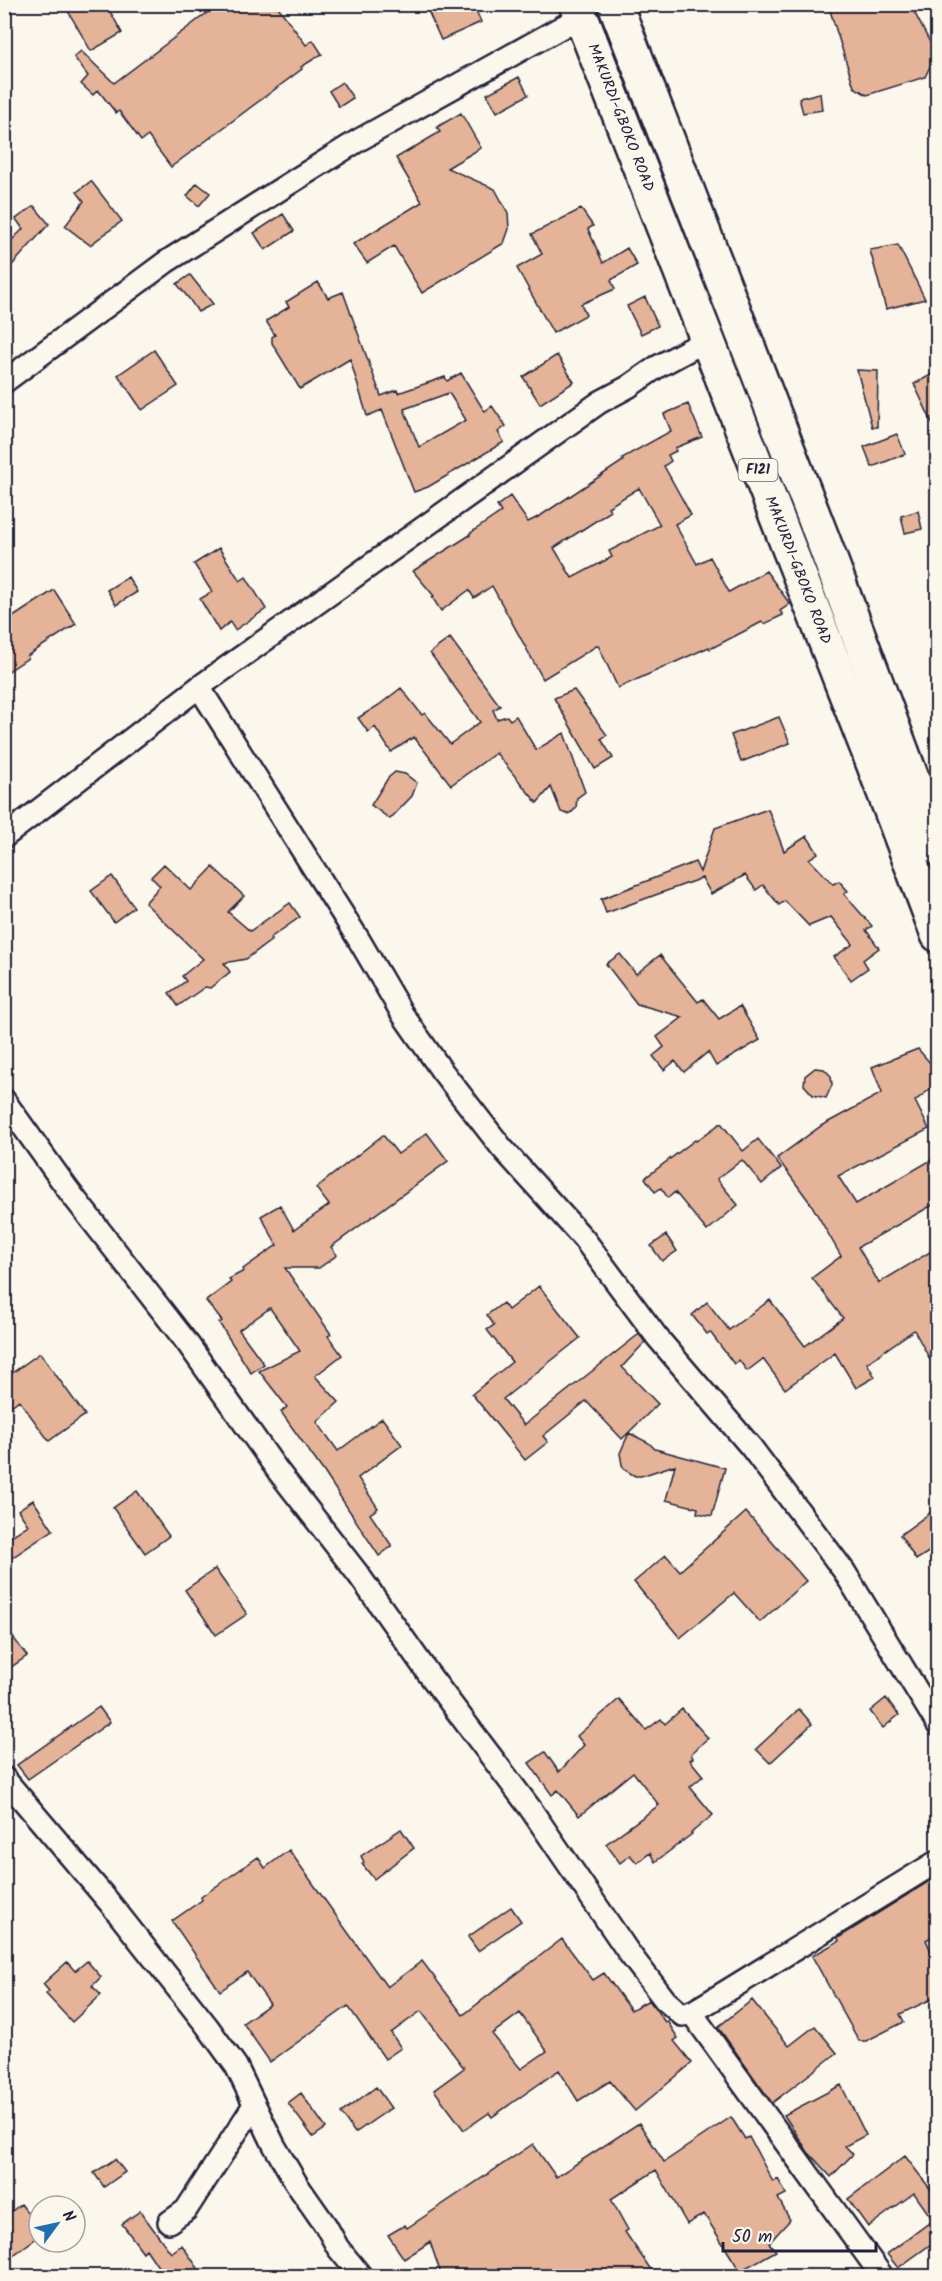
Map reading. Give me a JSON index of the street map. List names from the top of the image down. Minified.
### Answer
{"streets":{"main road":["MAKURDI-GBOKO ROAD","F121"]},"scale_bar":"50 m","north":"top right"}
